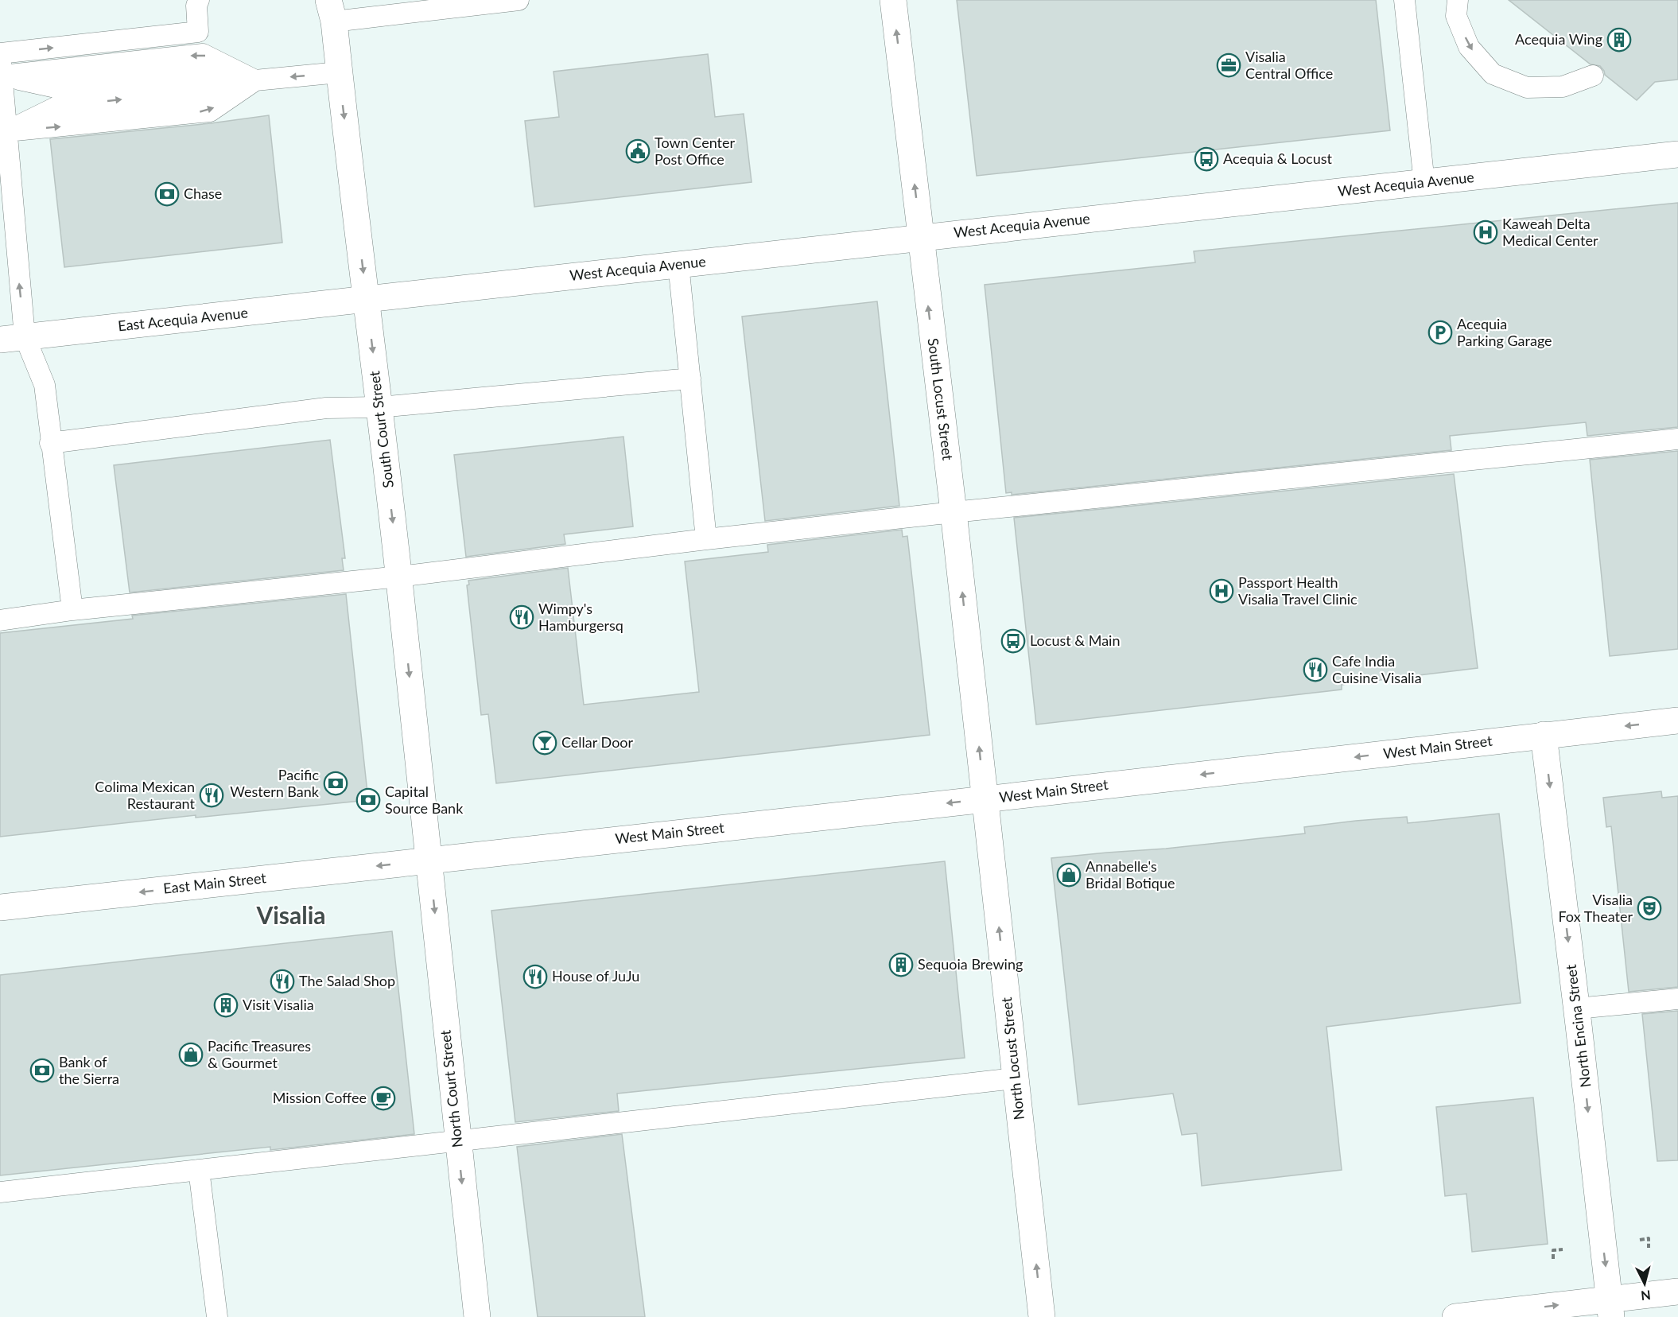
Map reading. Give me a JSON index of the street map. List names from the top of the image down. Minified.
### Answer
{"streets":{"street":["West Acequia Avenue","East Acequia Avenue","South Locust Street","South Court Street","West Main Street","East Main Street","North Encina Street","North Locust Street","North Court Street"]},"crossings":[["West Acequia Avenue","East Acequia Avenue"],["West Acequia Avenue","South Locust Street"],["West Acequia Avenue","South Court Street"],["East Acequia Avenue","South Court Street"],["South Locust Street","West Main Street"],["South Locust Street","North Locust Street"],["South Court Street","West Main Street"],["South Court Street","East Main Street"],["South Court Street","North Court Street"],["West Main Street","East Main Street"],["West Main Street","North Encina Street"],["West Main Street","North Locust Street"],["West Main Street","North Court Street"],["East Main Street","North Court Street"]],"one_way":["South Locust Street","South Court Street","West Main Street","East Main Street","North Encina Street","North Locust Street","North Court Street"],"districts":["Visalia"],"places":{"building":["Acequia Wing","Sequoia Brewing","Visit Visalia"],"office":["Visalia Central Office"],"public building":["Town Center Post Office"],"bus stop":["Acequia & Locust","Locust & Main"],"bank":["Chase","Pacific Western Bank","Capital Source Bank","Bank of the Sierra"],"hospital":["Kaweah Delta Medical Center","Passport Health Visalia Travel Clinic"],"parking":["Acequia Parking Garage"],"restaurant":["Wimpy's Hamburgersq","Cafe India Cuisine Visalia","Colima Mexican Restaurant","House of JuJu","The Salad Shop"],"bar":["Cellar Door"],"shop":["Annabelle's Bridal Botique","Pacific Treasures & Gourmet"],"theatre":["Visalia Fox Theater"],"cafe":["Mission Coffee"]},"north":"bottom"}
